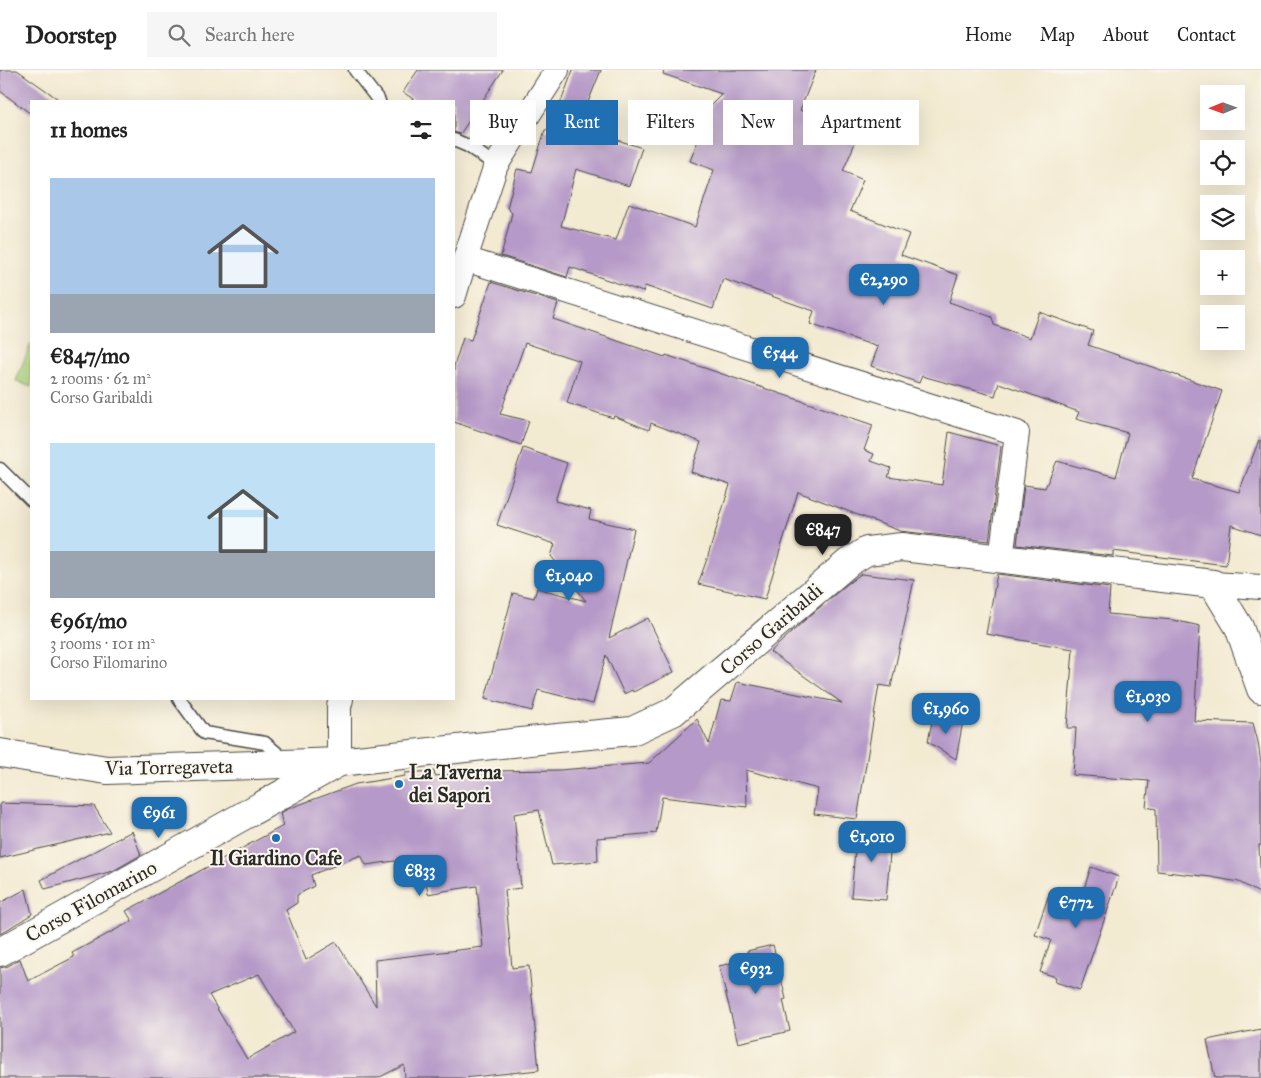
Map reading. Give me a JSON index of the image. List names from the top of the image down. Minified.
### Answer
{"streets":{"street":["Corso Garibaldi","Via Torregaveta","Corso Filomarino"]},"crossings":[["Corso Garibaldi","Via Torregaveta"],["Corso Garibaldi","Corso Filomarino"],["Via Torregaveta","Corso Filomarino"]],"places":["La Taverna dei Sapori","Il Giardino Cafe"],"north":"left","page":{"header":"Doorstep","search":"Search here","nav":["Home","Map","About","Contact"],"map_buttons":["+","−"],"chip":["Buy","Rent","Filters","New","Apartment"],"heading":"11 homes","list":[{"name":"€847/mo","note":"2 rooms · 62 m² · Corso Garibaldi"},{"name":"€961/mo","note":"3 rooms · 101 m² · Corso Filomarino"}],"price":["€2,290","€544","€847","€1,040","€1,030","€1,960","€961","€1,010","€833","€772","€932"]}}
